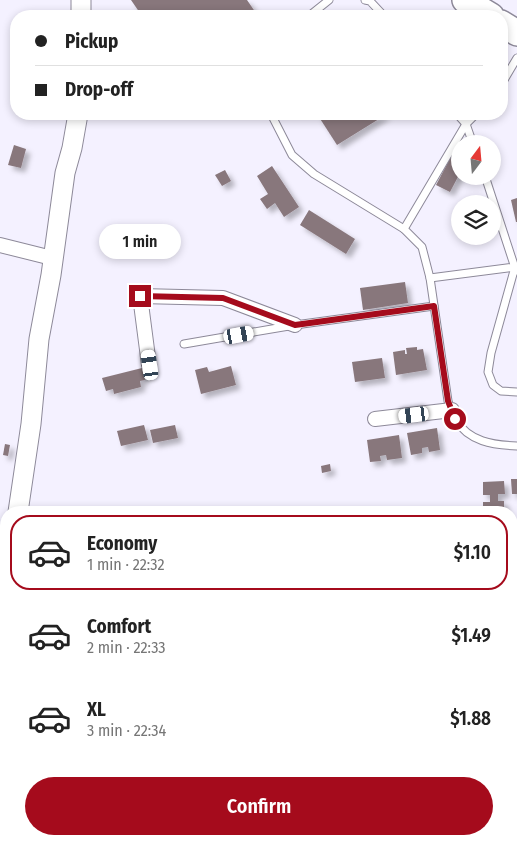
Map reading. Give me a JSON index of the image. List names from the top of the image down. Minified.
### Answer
{"north":"top","page":{"banner":["Pickup","Drop-off"],"bubble":"1 min","list":[{"name":"Economy","note":"1 min · 22:32","value":"$1.10"},{"name":"Comfort","note":"2 min · 22:33","value":"$1.49"},{"name":"XL","note":"3 min · 22:34","value":"$1.88"}],"buttons":"Confirm"}}
